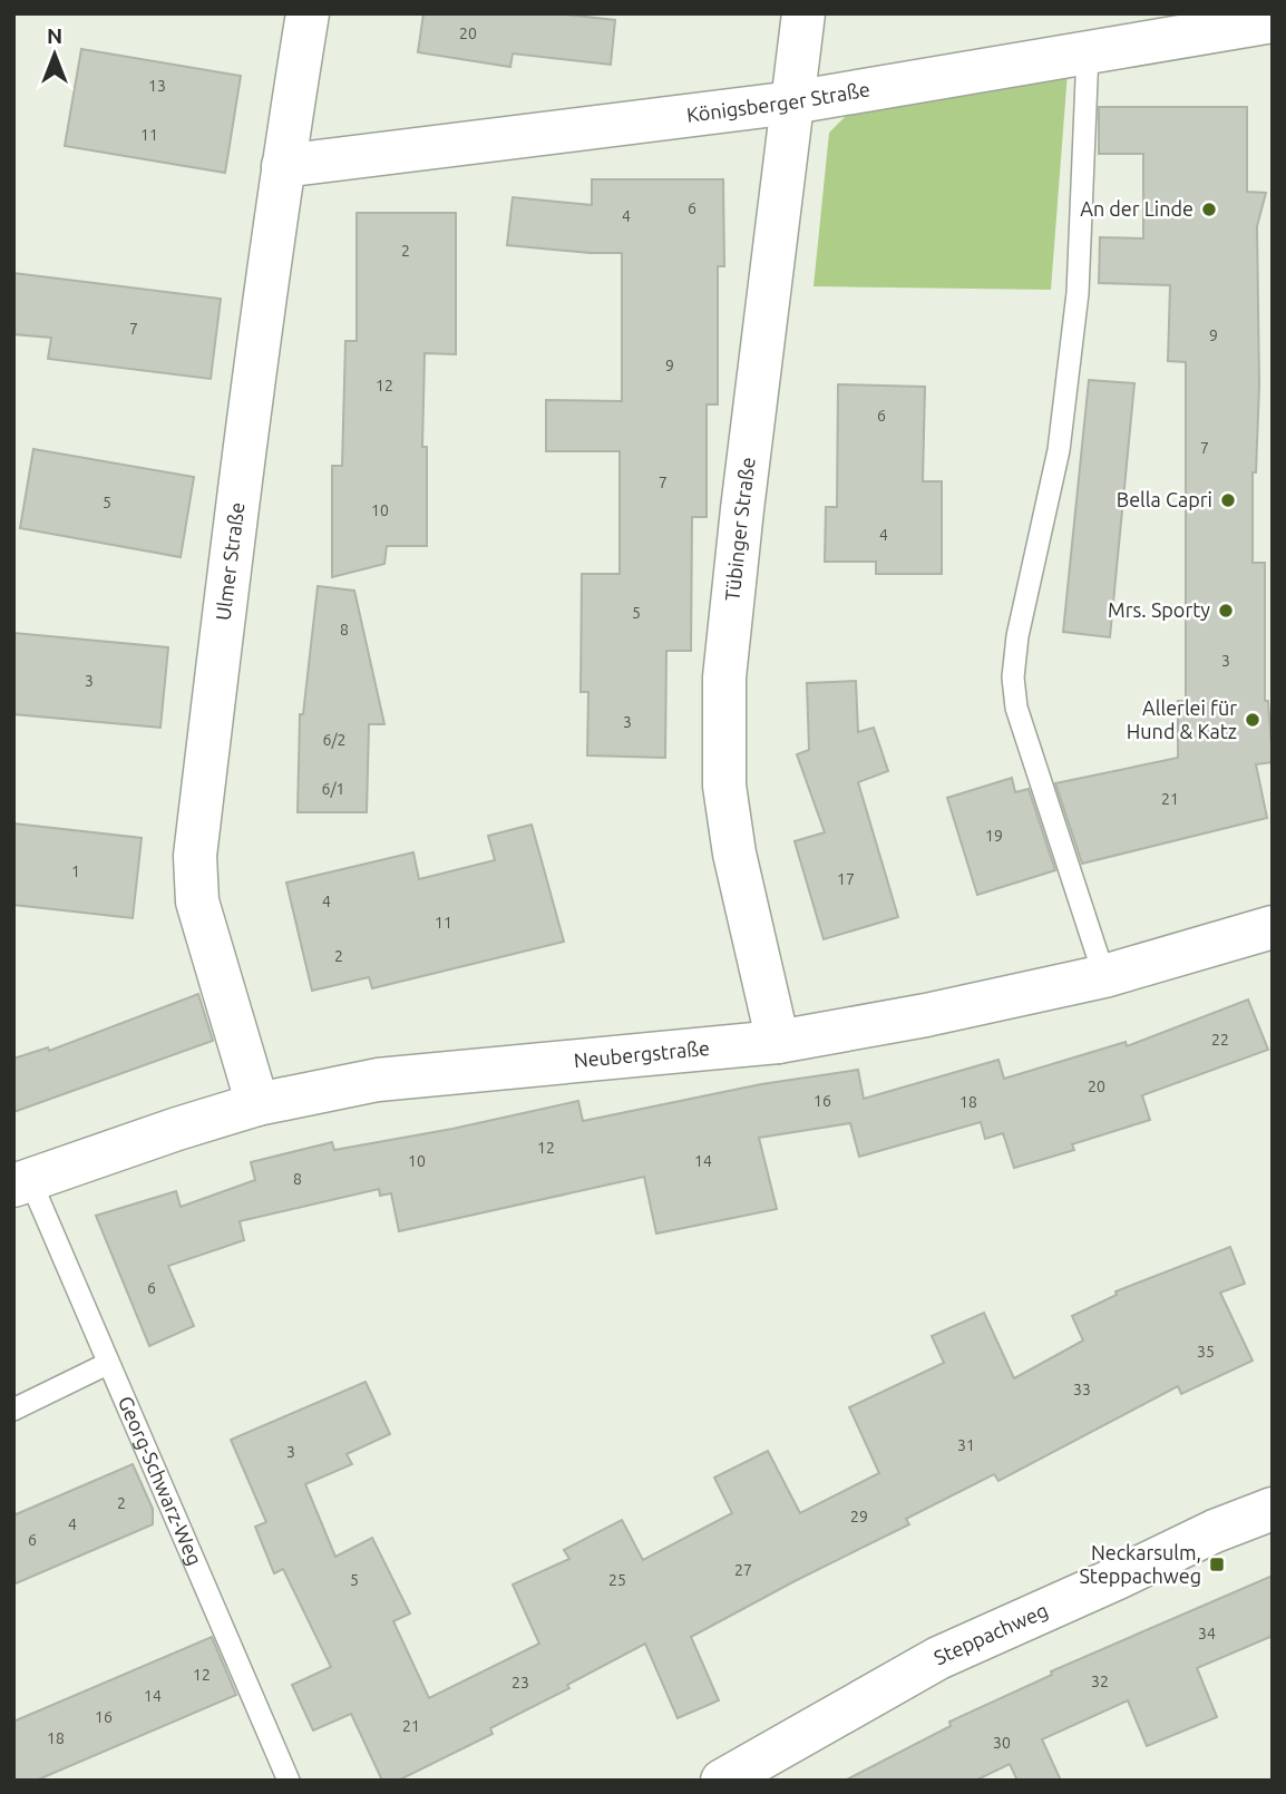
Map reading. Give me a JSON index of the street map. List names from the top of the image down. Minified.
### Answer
{"streets":{"street":["Königsberger Straße","Tübinger Straße","Ulmer Straße","Neubergstraße","Steppachweg"],"lane":["Georg-Schwarz-Weg"]},"crossings":[["Königsberger Straße","Tübinger Straße"],["Königsberger Straße","Ulmer Straße"],["Tübinger Straße","Neubergstraße"],["Ulmer Straße","Neubergstraße"],["Neubergstraße","Georg-Schwarz-Weg"]],"places":{"other":["An der Linde","Bella Capri","Mrs. Sporty","Allerlei für Hund & Katz"],"transit":["Neckarsulm, Steppachweg"]},"house_numbers":["20","13","11","6","4","2","7","9","9","12","6","7","7","5","10","4","5","8","3","3","3","6/2","6/1","21","19","1","17","4","11","2","22","20","16","18","12","10","14","8","6","35","33","31","3","2","29","4","6","27","5","25","34","12","32","23","14","16","21","18","30"],"north":"top"}
